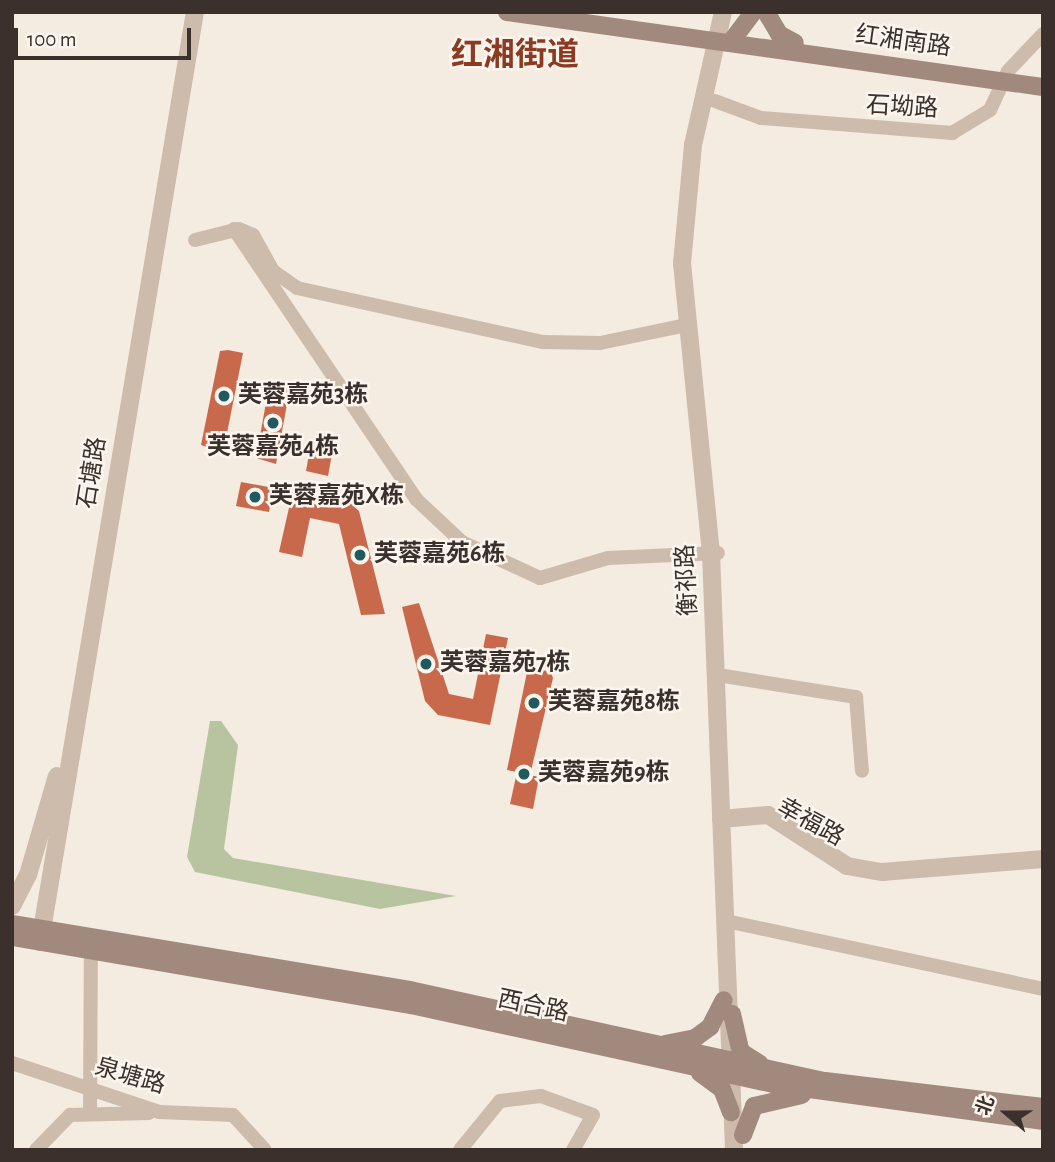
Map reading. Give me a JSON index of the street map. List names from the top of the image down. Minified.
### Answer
{"streets":{"main road":["红湘南路","西合路"],"street":["石坳路","石塘路","衡祁路","幸福路","泉塘路"]},"crossings":[["红湘南路","石坳路"],["红湘南路","衡祁路"],["石坳路","衡祁路"],["石塘路","西合路"],["衡祁路","幸福路"],["衡祁路","西合路"]],"districts":["红湘街道"],"places":["芙蓉嘉苑3栋","芙蓉嘉苑4栋","芙蓉嘉苑X栋","芙蓉嘉苑6栋","芙蓉嘉苑7栋","芙蓉嘉苑8栋","芙蓉嘉苑9栋"],"scale_bar":"100 m","north":"left"}
